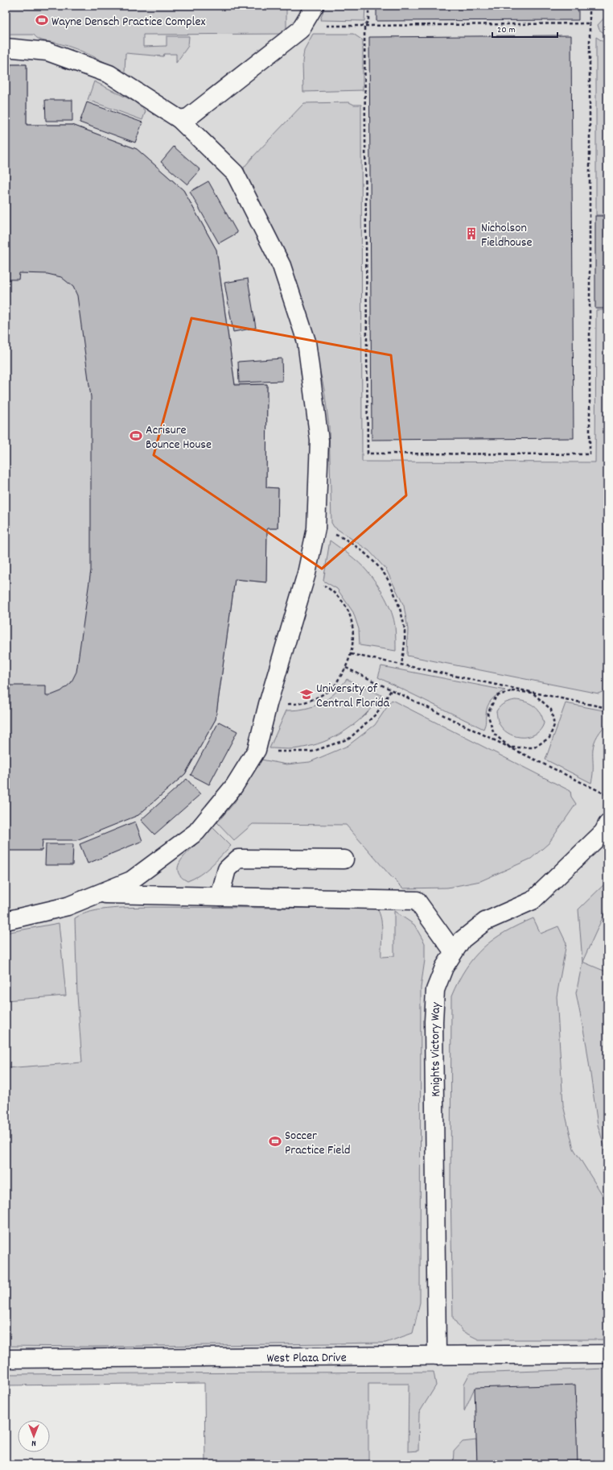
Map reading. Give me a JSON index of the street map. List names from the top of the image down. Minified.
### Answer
{"streets":{"street":["Knights Victory Way","West Plaza Drive"]},"crossings":[["Knights Victory Way","West Plaza Drive"]],"places":{"sports":["Wayne Densch Practice Complex","Acrisure Bounce House","Soccer Practice Field"],"building":["Nicholson Fieldhouse"],"school or university":["University of Central Florida"]},"scale_bar":"20 m","north":"bottom"}
